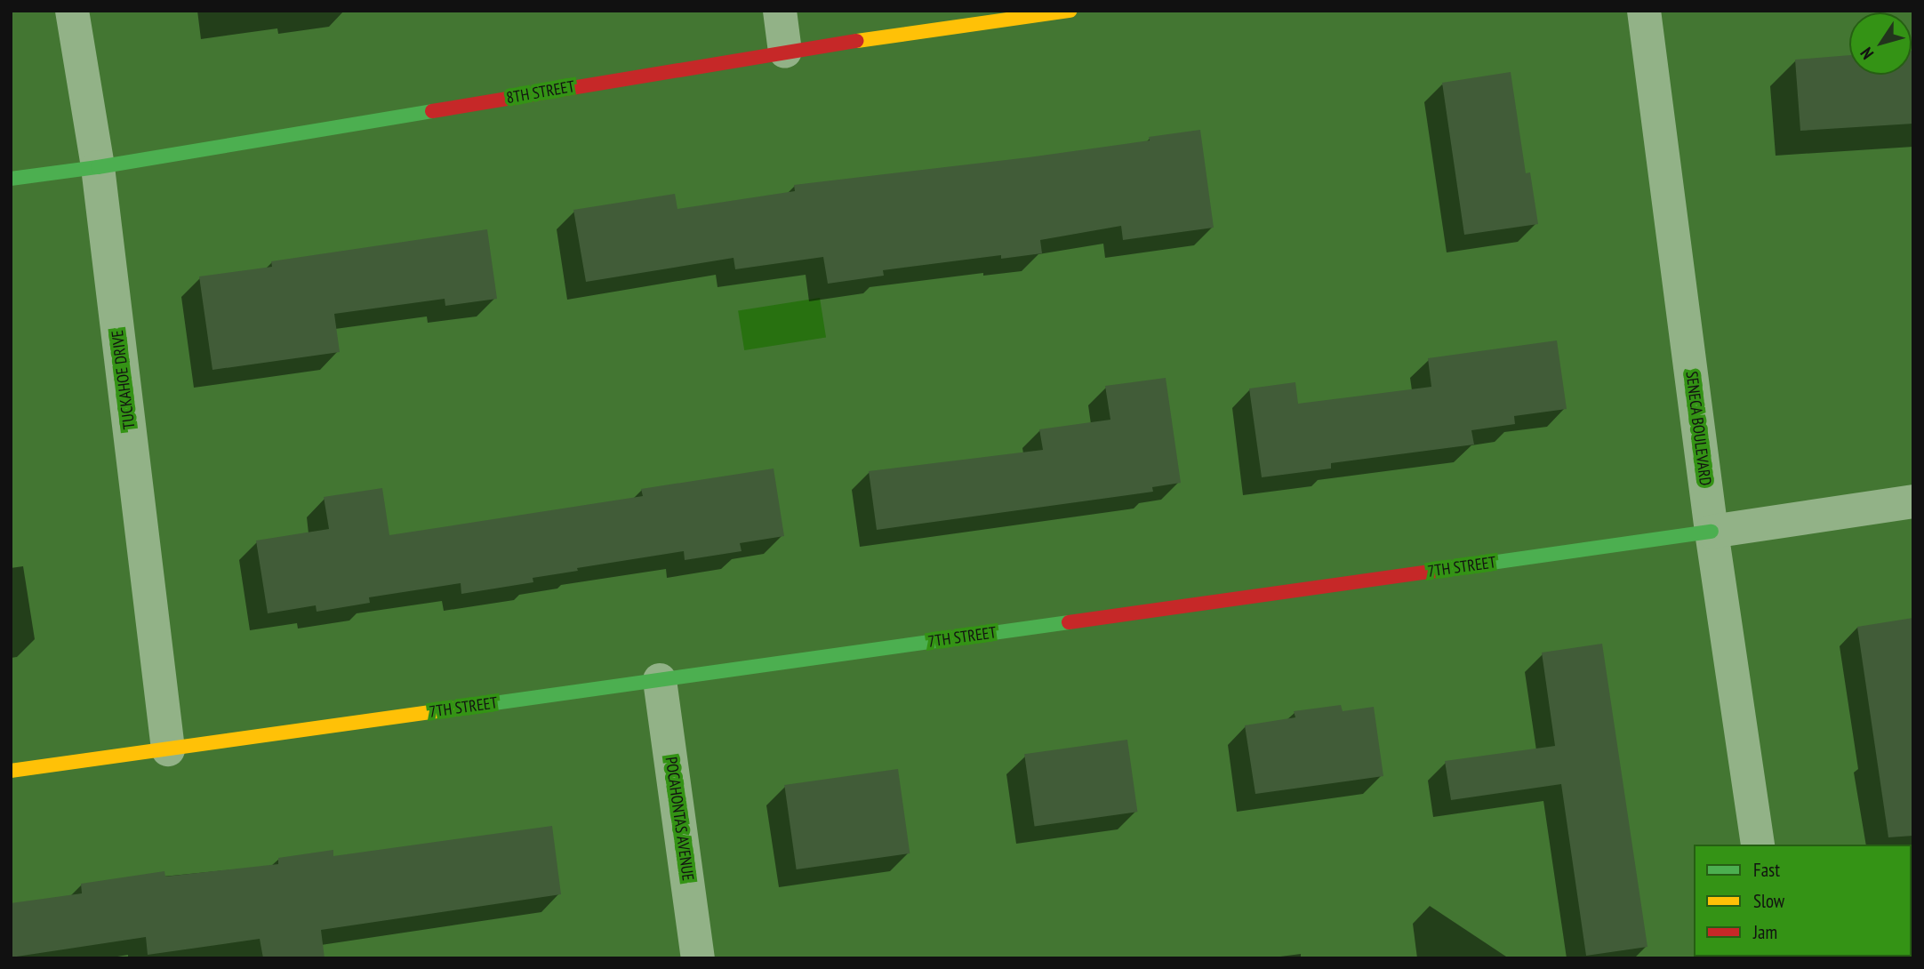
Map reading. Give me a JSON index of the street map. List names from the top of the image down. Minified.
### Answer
{"streets":{"street":["8TH STREET","TUCKAHOE DRIVE","SENECA BOULEVARD","7TH STREET","POCAHONTAS AVENUE"]},"crossings":[["8TH STREET","TUCKAHOE DRIVE"],["TUCKAHOE DRIVE","7TH STREET"],["SENECA BOULEVARD","7TH STREET"],["7TH STREET","POCAHONTAS AVENUE"]],"legend":["Fast","Slow","Jam"],"north":"bottom left"}
